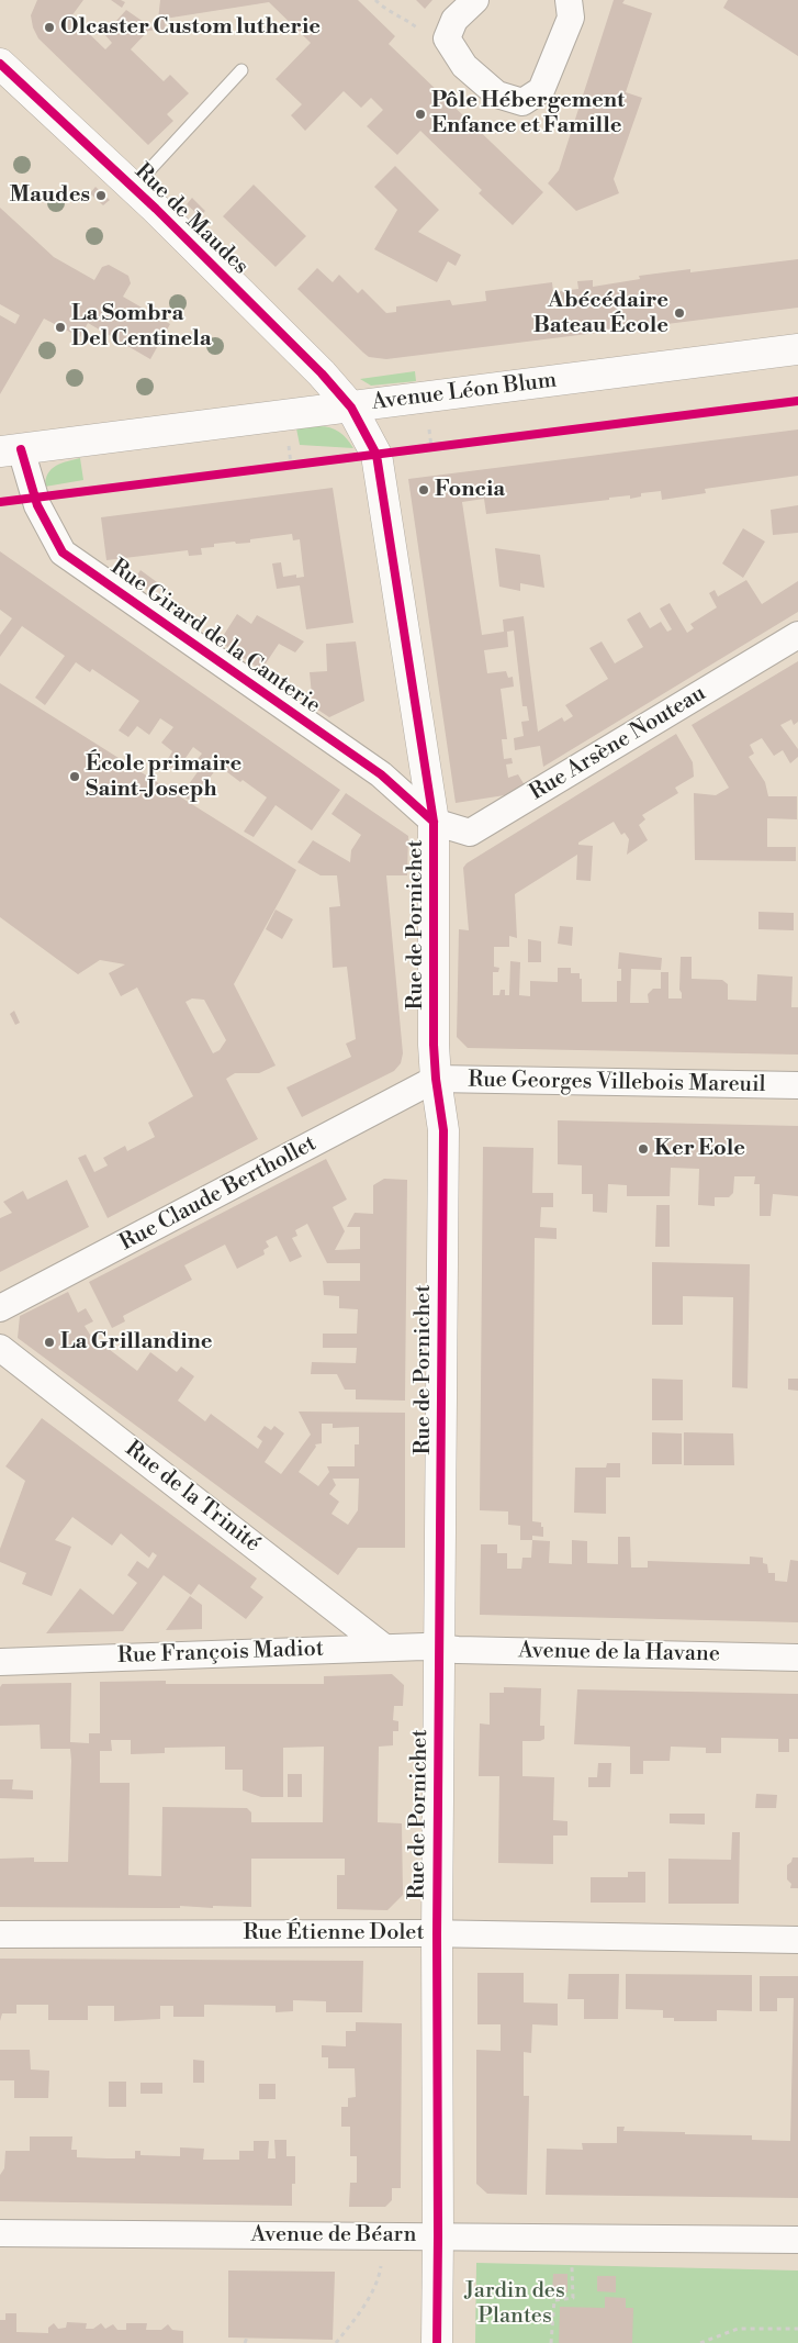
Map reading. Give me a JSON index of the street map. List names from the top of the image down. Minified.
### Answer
{"streets":{"street":["Rue de Maudes","Avenue Léon Blum","Rue Girard de la Canterie","Rue Arsène Nouteau","Rue de Pornichet","Rue Georges Villebois Mareuil","Rue Claude Berthollet","Rue de la Trinité","Rue François Madiot","Avenue de la Havane","Rue Étienne Dolet","Avenue de Béarn"]},"crossings":[["Rue de Maudes","Avenue Léon Blum"],["Rue de Maudes","Rue de Pornichet"],["Avenue Léon Blum","Rue Girard de la Canterie"],["Avenue Léon Blum","Rue de Pornichet"],["Rue Girard de la Canterie","Rue Arsène Nouteau"],["Rue Girard de la Canterie","Rue de Pornichet"],["Rue Arsène Nouteau","Rue de Pornichet"],["Rue de Pornichet","Rue Georges Villebois Mareuil"],["Rue de Pornichet","Rue Claude Berthollet"],["Rue de Pornichet","Rue François Madiot"],["Rue de Pornichet","Avenue de la Havane"],["Rue de Pornichet","Rue Étienne Dolet"],["Rue de Pornichet","Avenue de Béarn"],["Rue Georges Villebois Mareuil","Rue Claude Berthollet"],["Rue de la Trinité","Rue François Madiot"],["Rue François Madiot","Avenue de la Havane"]],"parks":["Jardin des Plantes"],"places":["Olcaster Custom lutherie","Pôle Hébergement Enfance et Famille","Maudes","Abécédaire Bateau École","La Sombra Del Centinela","Foncia","École primaire Saint-Joseph","Ker Eole","La Grillandine"]}
